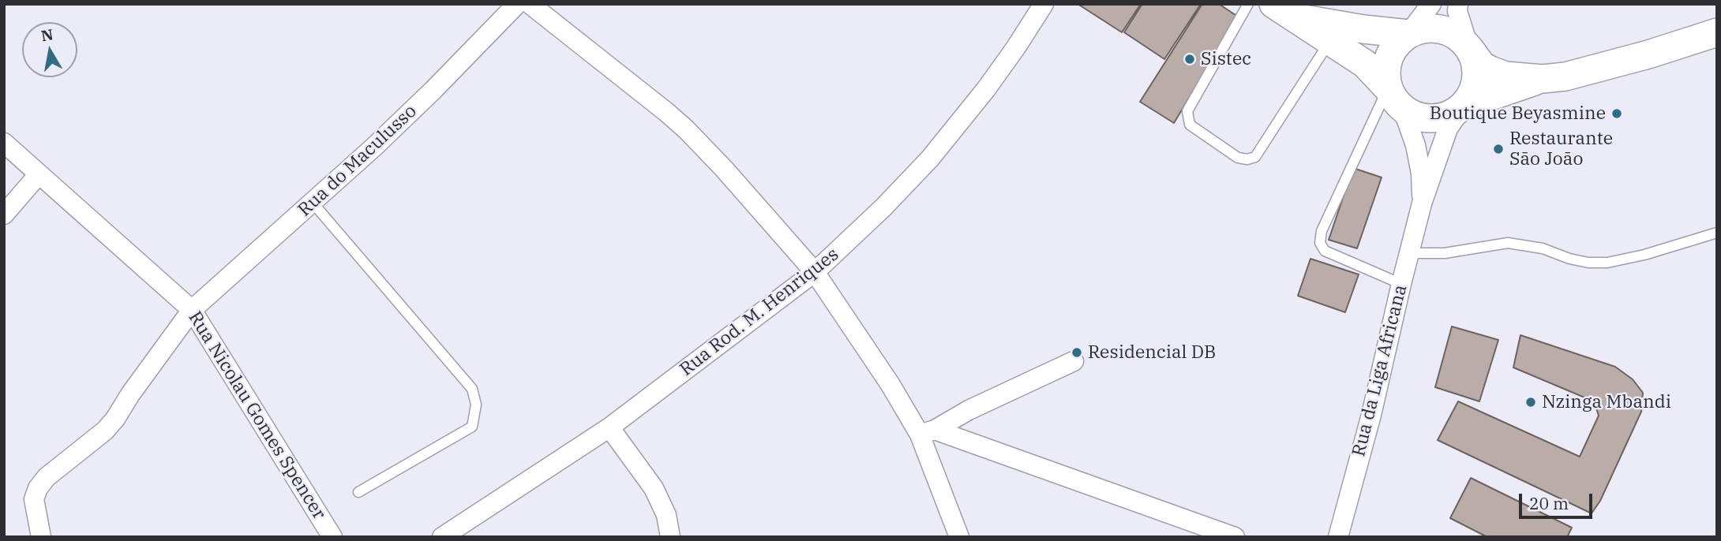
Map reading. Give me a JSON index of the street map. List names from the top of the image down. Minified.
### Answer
{"streets":{"street":["Rua do Maculusso","Rua Rod. M. Henriques","Rua da Liga Africana","Rua Nicolau Gomes Spencer"]},"crossings":[["Rua do Maculusso","Rua Nicolau Gomes Spencer"]],"places":["Sistec","Boutique Beyasmine","Restaurante São João","Residencial DB","Nzinga Mbandi"],"scale_bar":"20 m","north":"top"}
